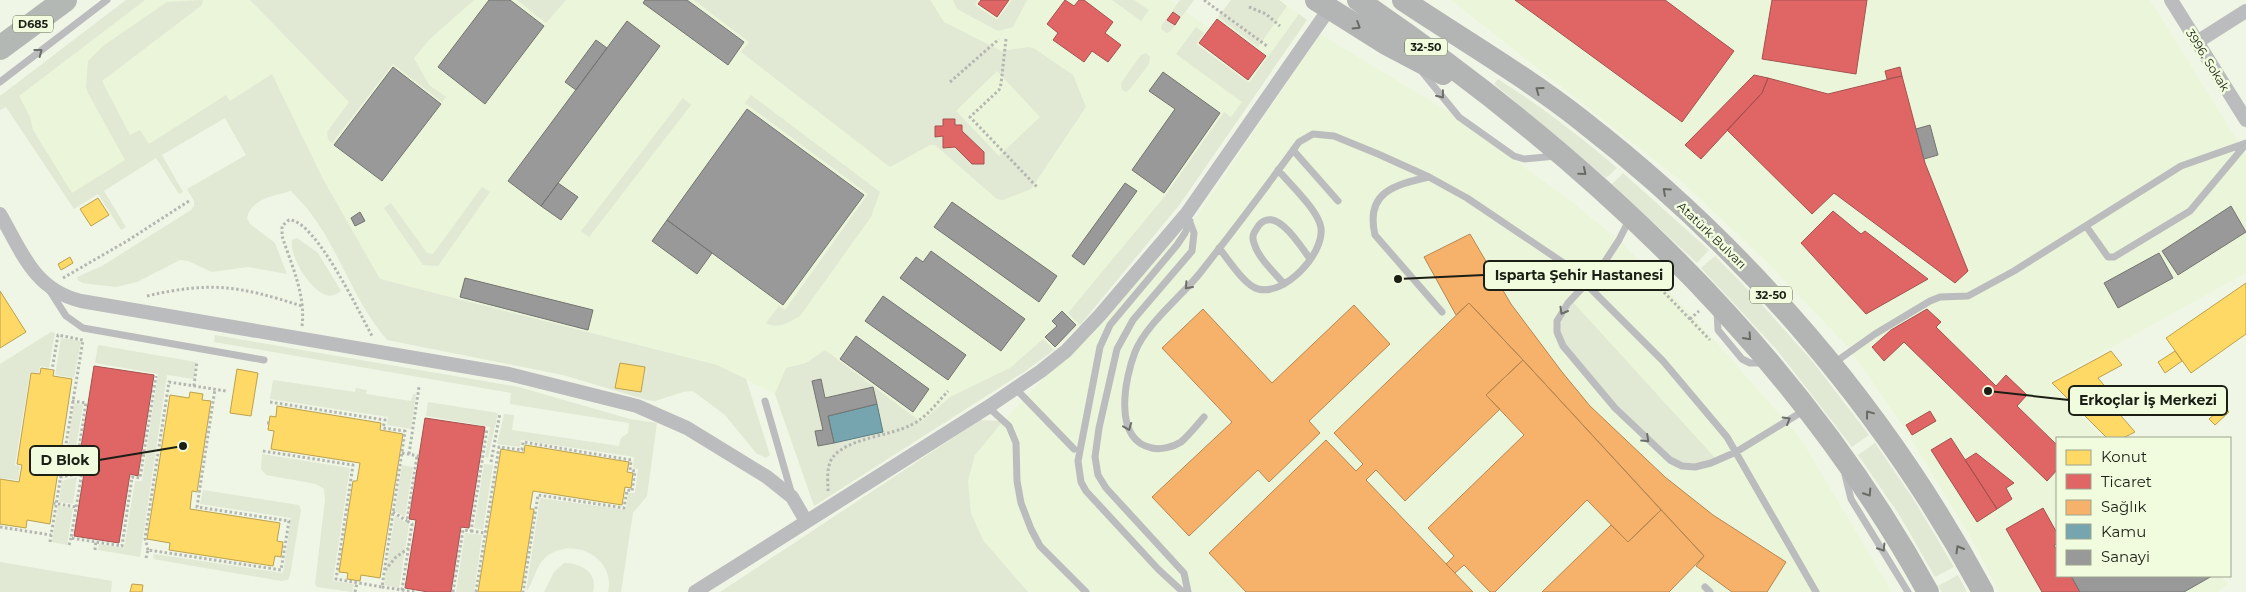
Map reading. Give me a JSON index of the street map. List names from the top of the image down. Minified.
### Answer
{"streets":{"highway":["D685"],"main road":["32-50","Atatürk Bulvarı"],"street":["3996. Sokak"]},"places":["Isparta Şehir Hastanesi","Erkoçlar İş Merkezi","D Blok"],"legend":["Konut","Ticaret","Sağlık","Kamu","Sanayi"]}
